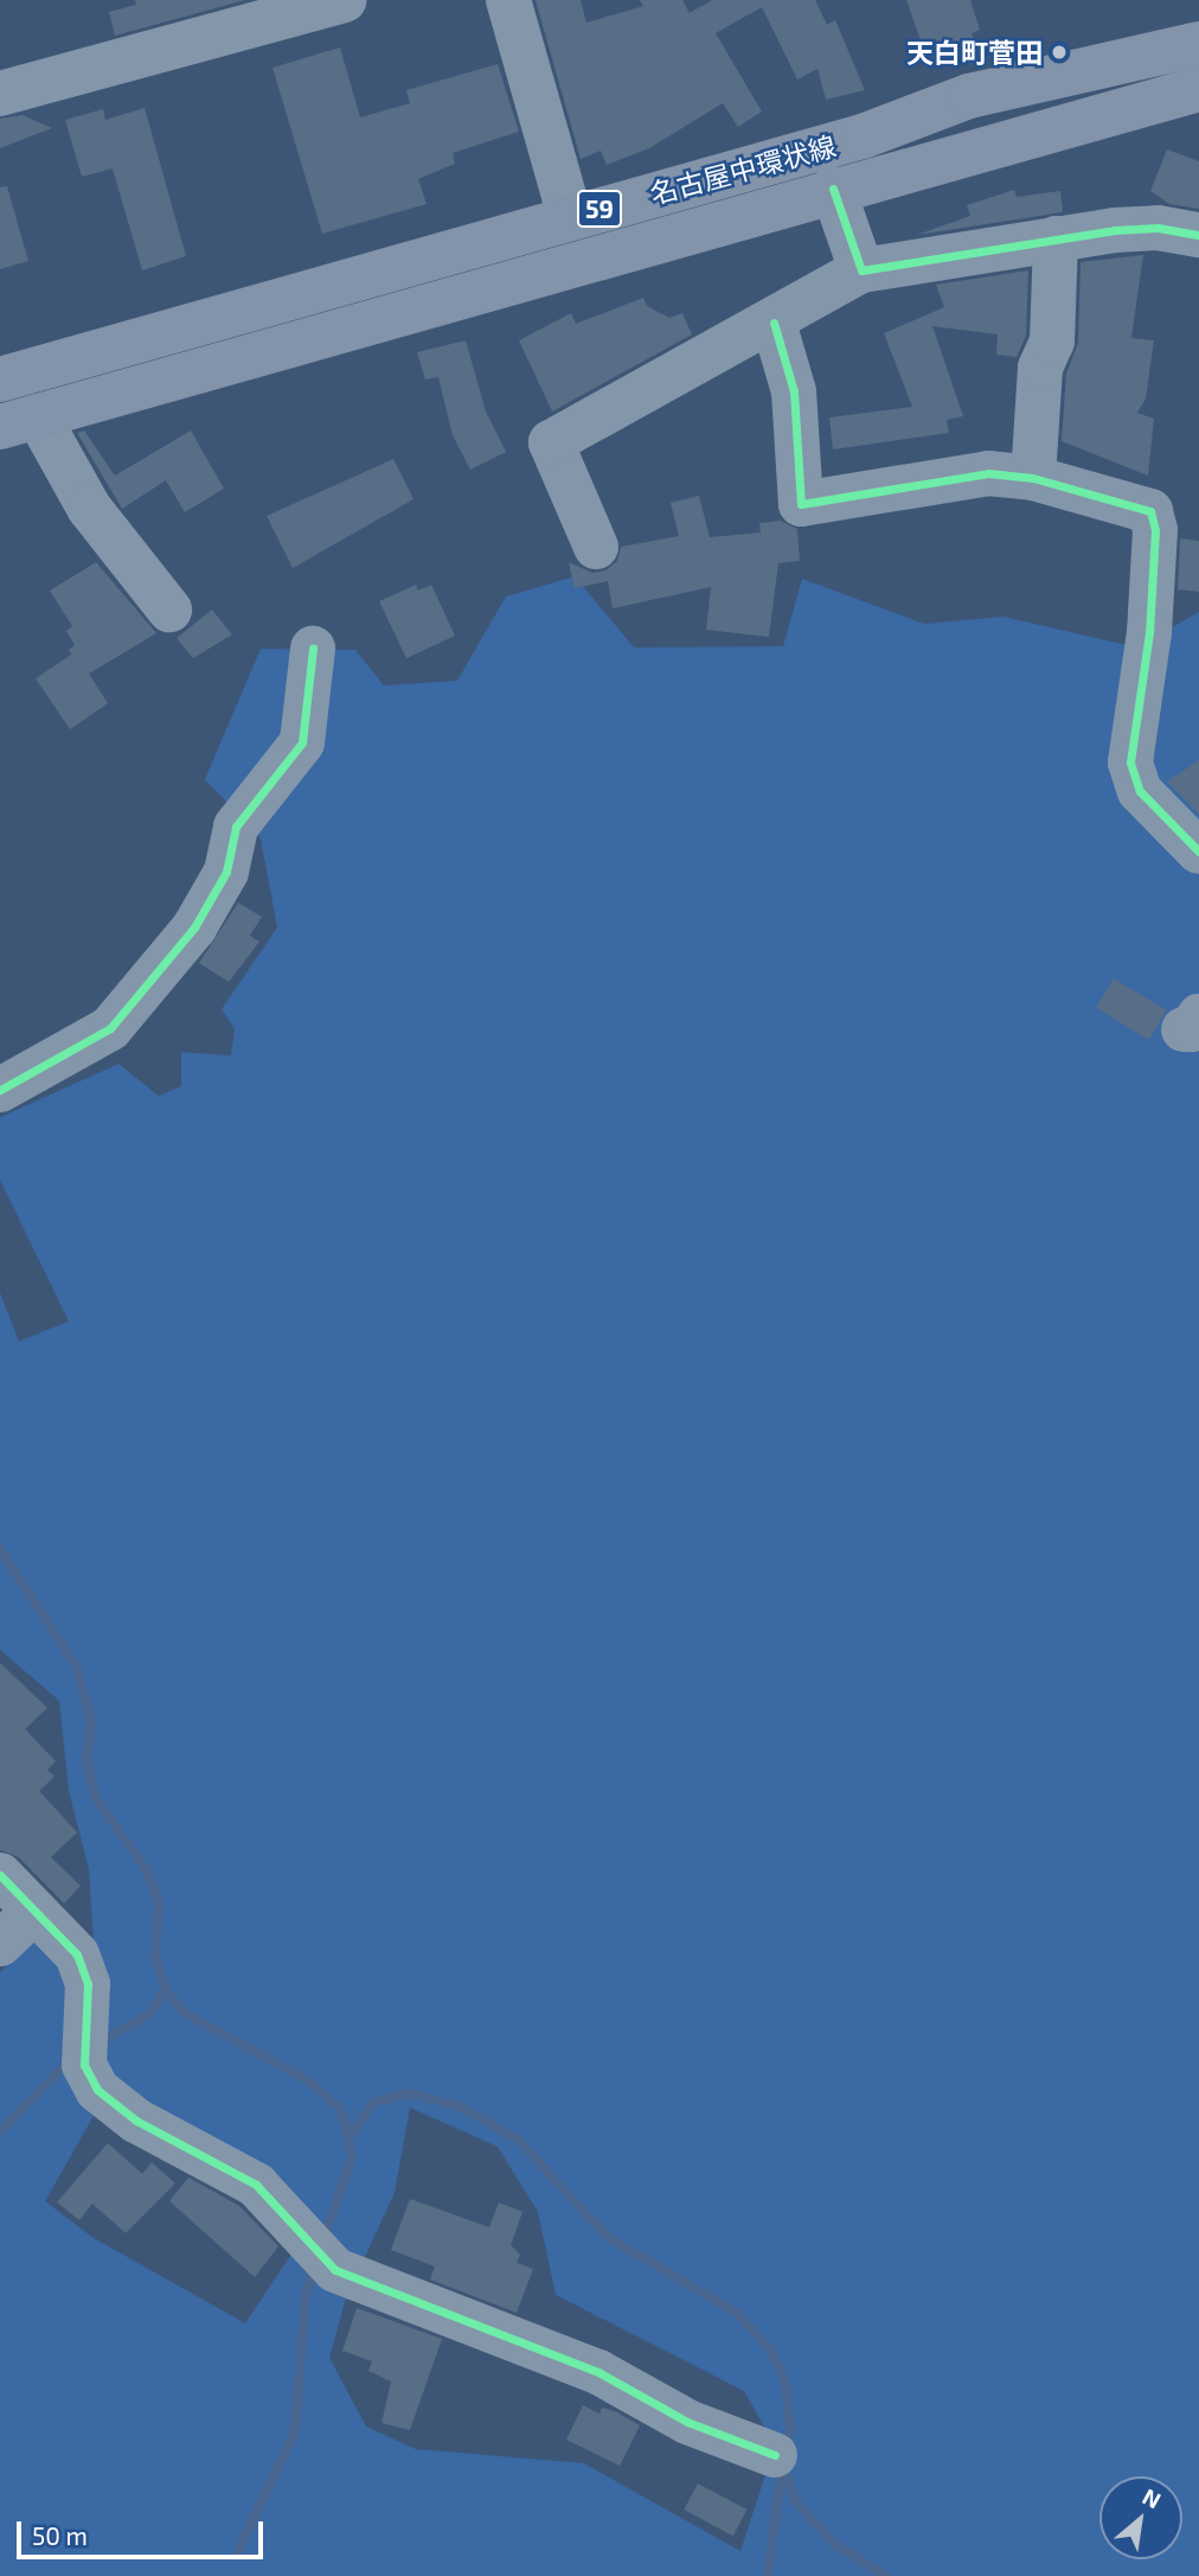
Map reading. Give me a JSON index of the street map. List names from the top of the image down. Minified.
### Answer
{"streets":{"main road":["名古屋中環状線","59"]},"places":["天白町菅田"],"scale_bar":"50 m","north":"top right"}
